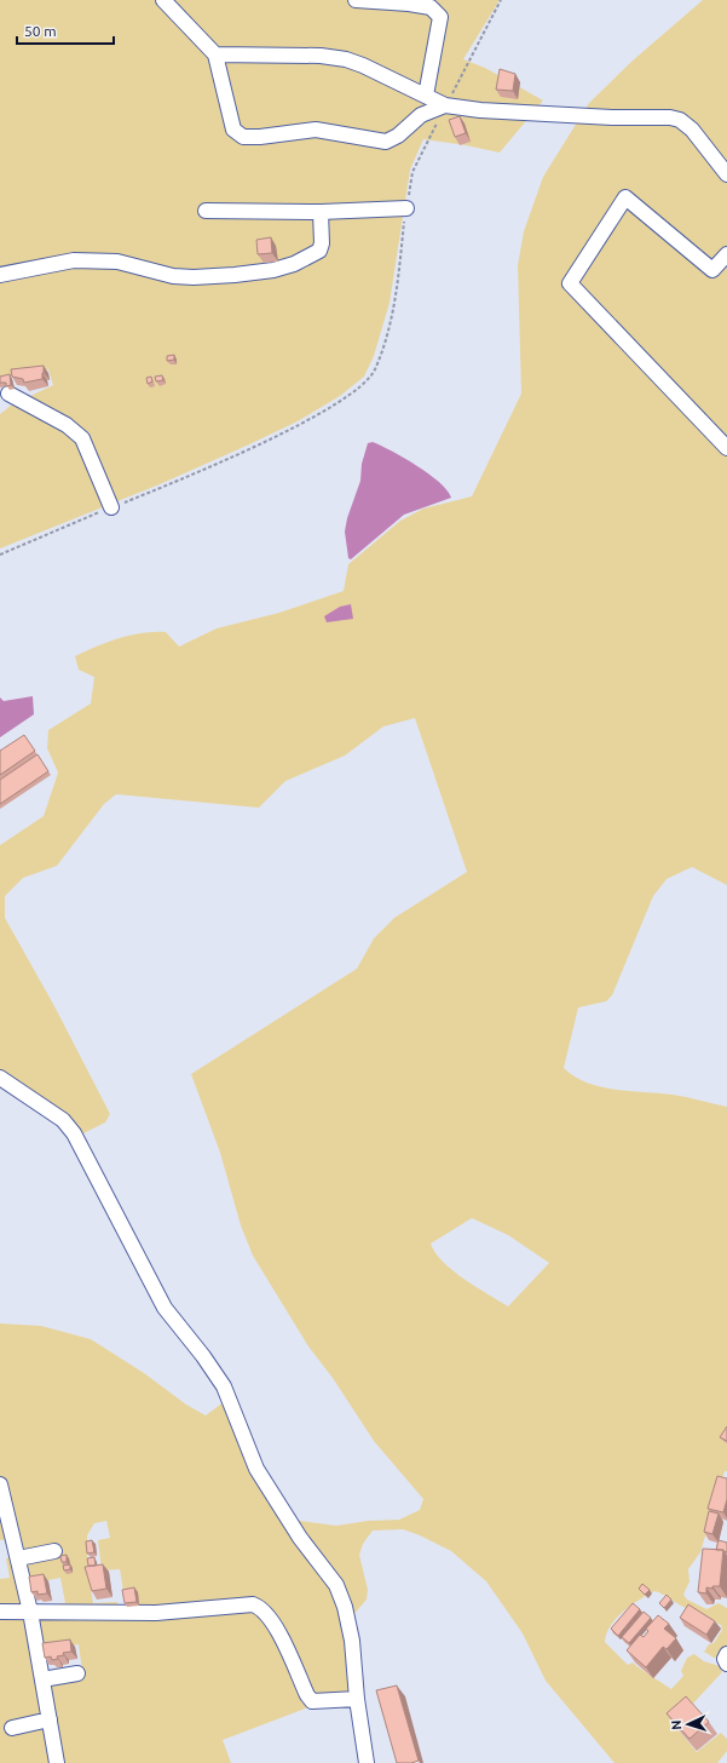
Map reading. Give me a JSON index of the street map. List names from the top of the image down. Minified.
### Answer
{"scale_bar":"50 m","north":"left"}
